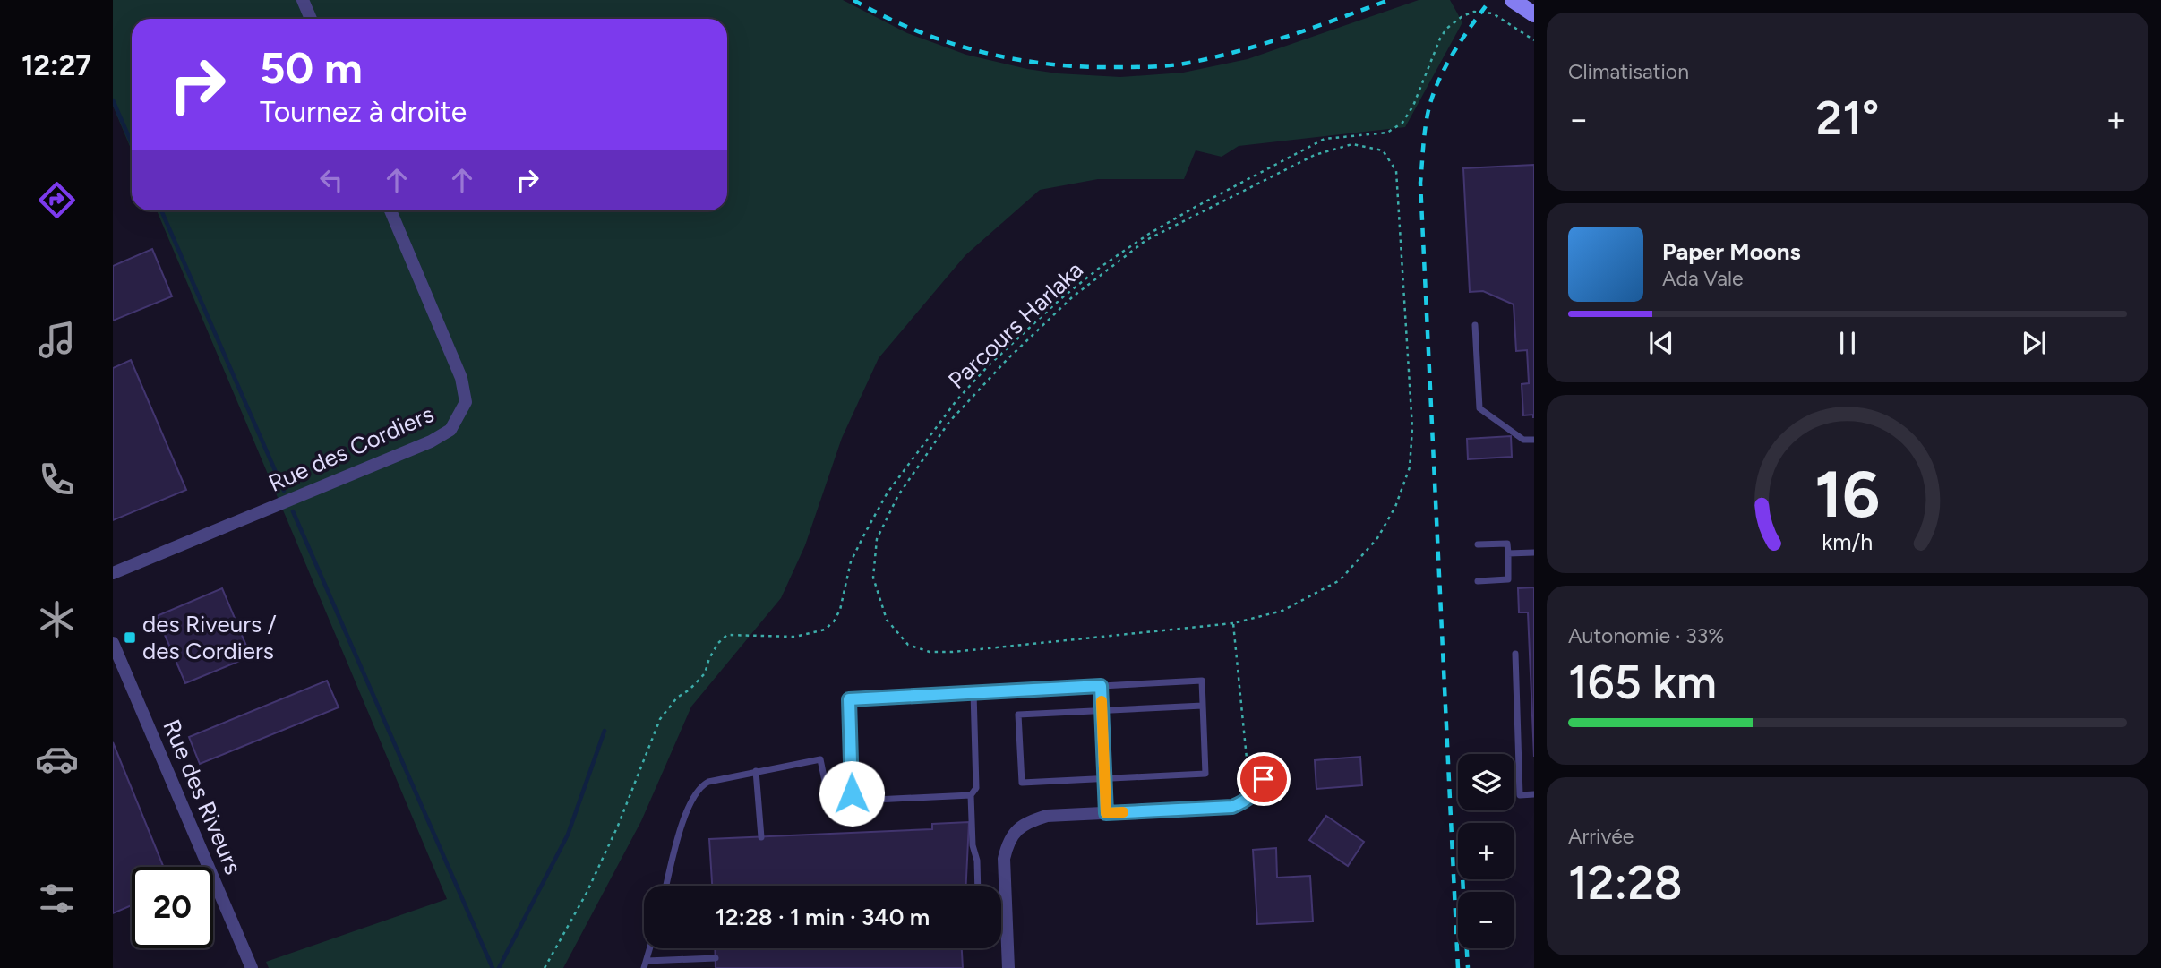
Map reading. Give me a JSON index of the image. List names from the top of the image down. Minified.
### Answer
{"streets":{"street":["Rue des Cordiers","Rue des Riveurs"],"path":["Parcours Harlaka"]},"places":{"transit":["des Riveurs / des Cordiers"]},"page":{"tabs":"12:27","tile":["Climatisation",["Autonomie · 33%","165 km"],["Arrivée","12:28"]],"turn":["50 m","Tournez à droite"],"heat":["−","21°","+"],"song":["Paper Moons","Ada Vale"],"map_buttons":["+","−"],"limit":"20","trip":"12:28 · 1 min · 340 m","gauge":["16","km/h"]}}
